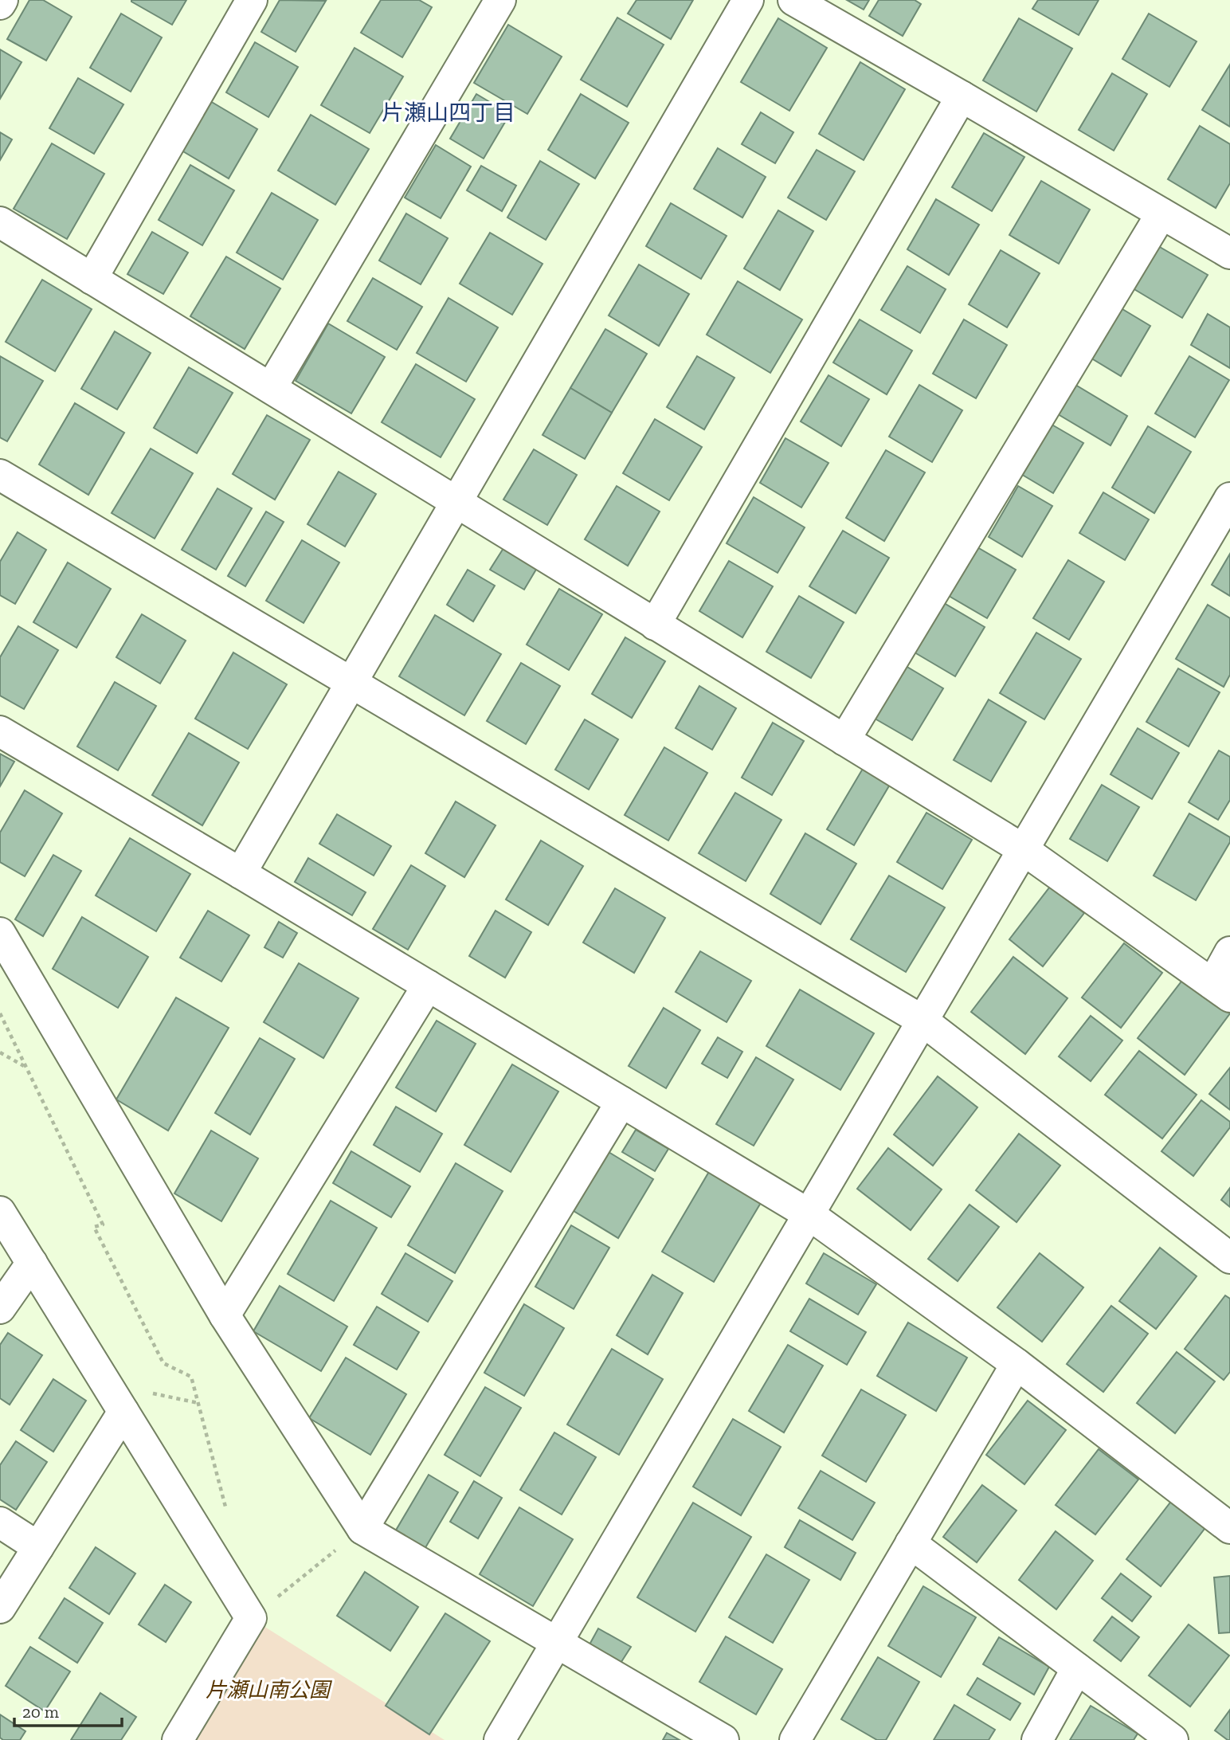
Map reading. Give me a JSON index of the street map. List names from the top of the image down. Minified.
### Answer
{"districts":["片瀬山四丁目"],"parks":["片瀬山南公園"],"scale_bar":"20 m"}
